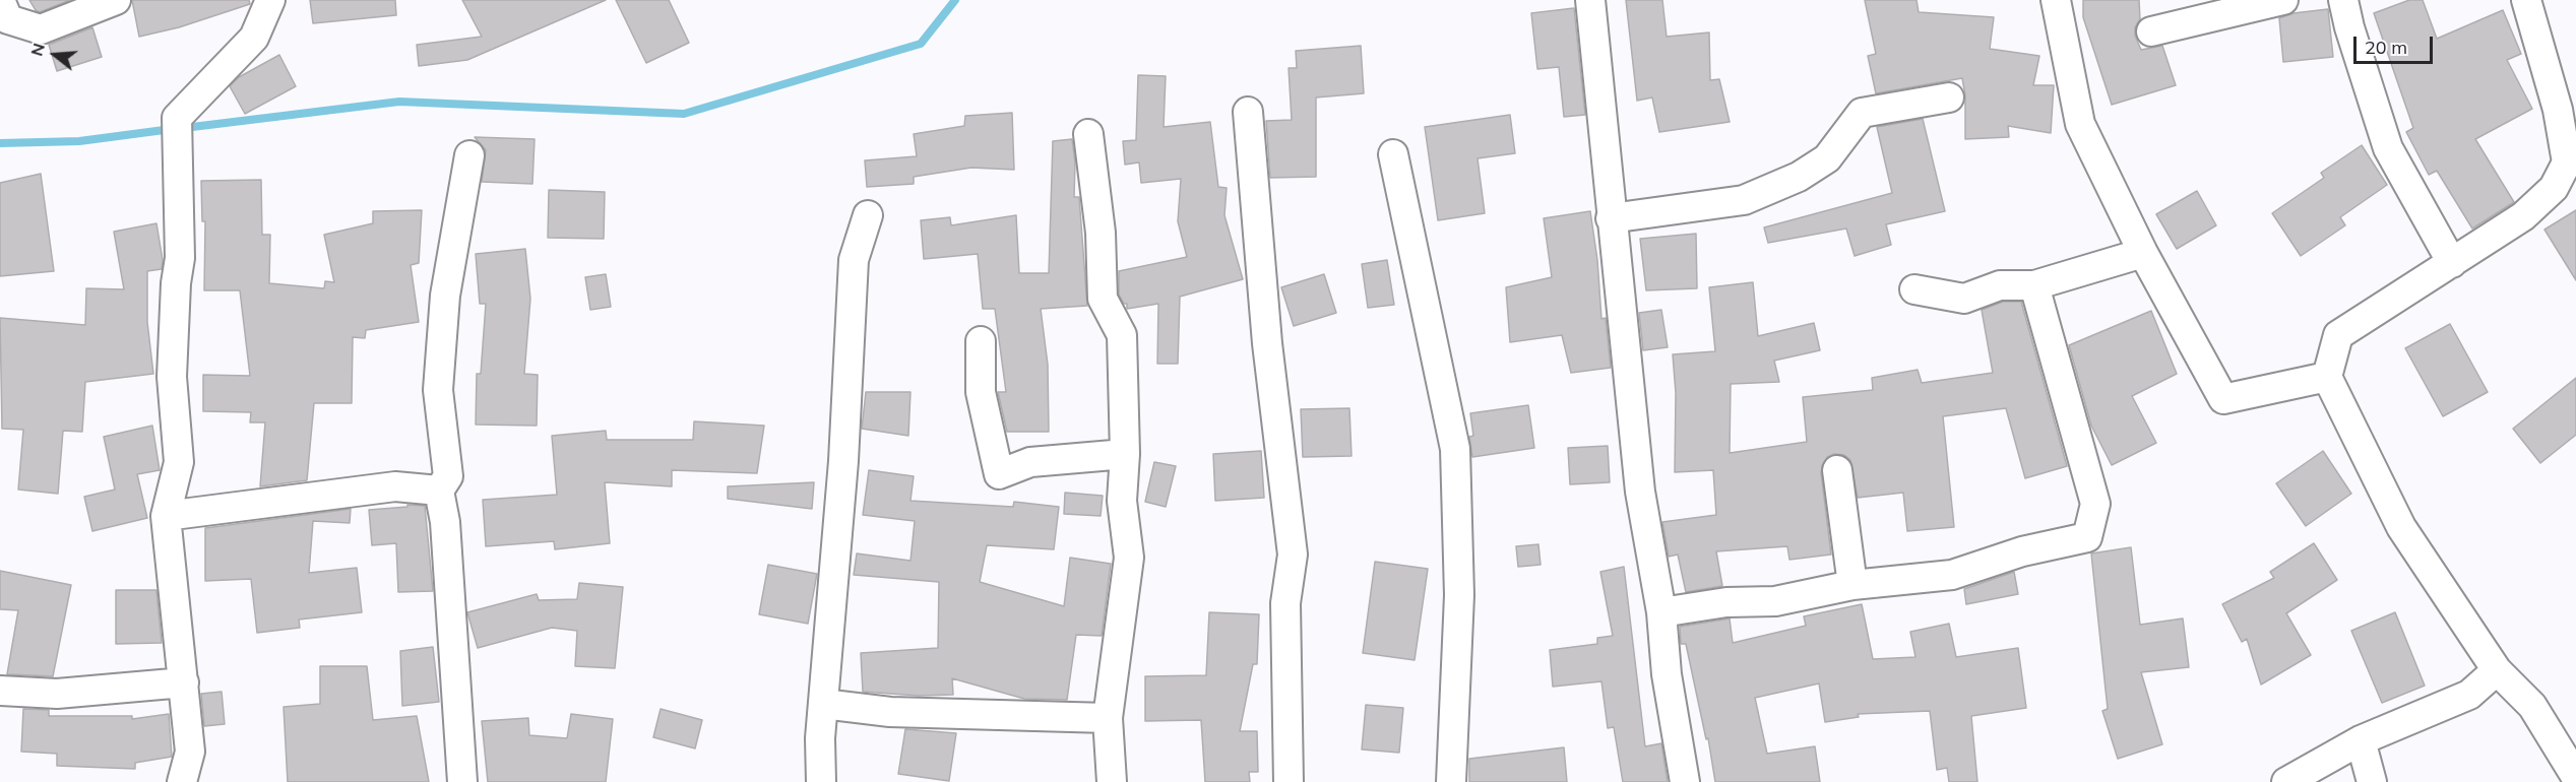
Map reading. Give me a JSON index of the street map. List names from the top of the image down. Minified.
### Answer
{"scale_bar":"20 m","north":"left"}
